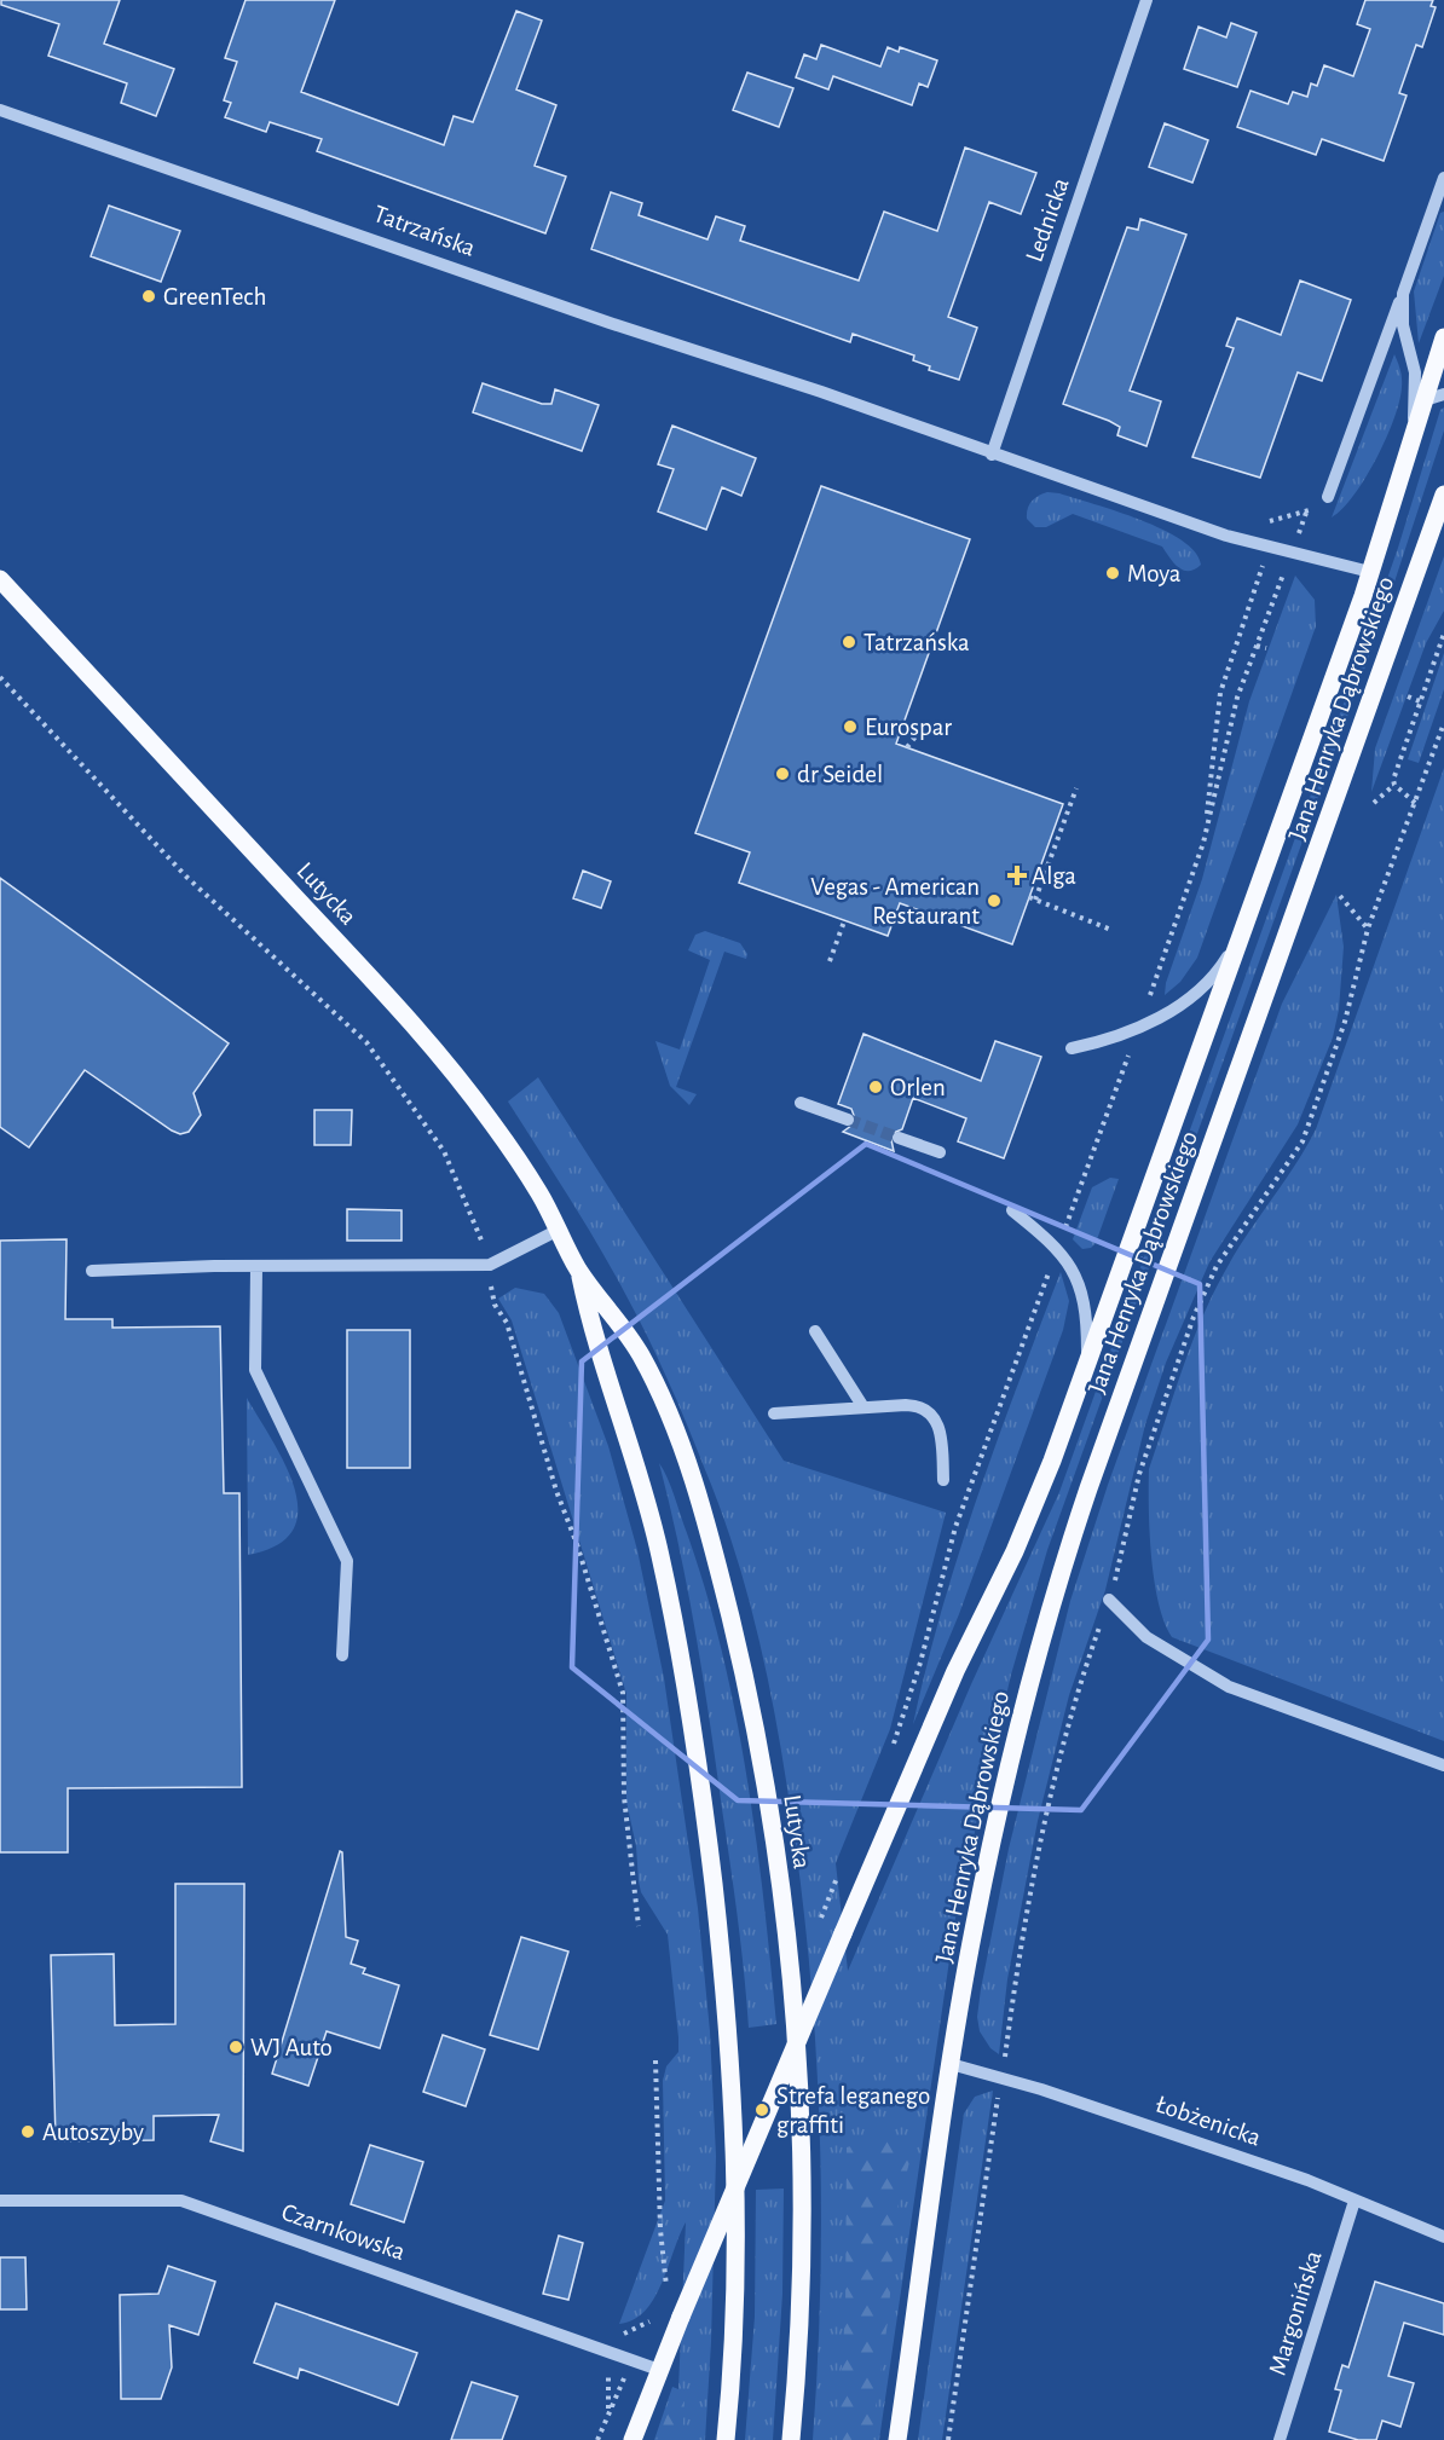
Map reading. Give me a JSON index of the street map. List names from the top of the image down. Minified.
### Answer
{"streets":{"main road":["Jana Henryka Dąbrowskiego","Lutycka"],"street":["Lednicka","Tatrzańska","Łobżenicka","Czarnkowska","Margonińska"]},"crossings":[["Lednicka","Tatrzańska"],["Tatrzańska","Jana Henryka Dąbrowskiego"],["Jana Henryka Dąbrowskiego","Łobżenicka"],["Jana Henryka Dąbrowskiego","Czarnkowska"],["Łobżenicka","Margonińska"]],"places":{"other":["GreenTech","Moya","Tatrzańska","Eurospar","dr Seidel","Vegas - American Restaurant","Orlen","WJ Auto","Strefa leganego graffiti","Autoszyby"],"health":["Alga"]}}
